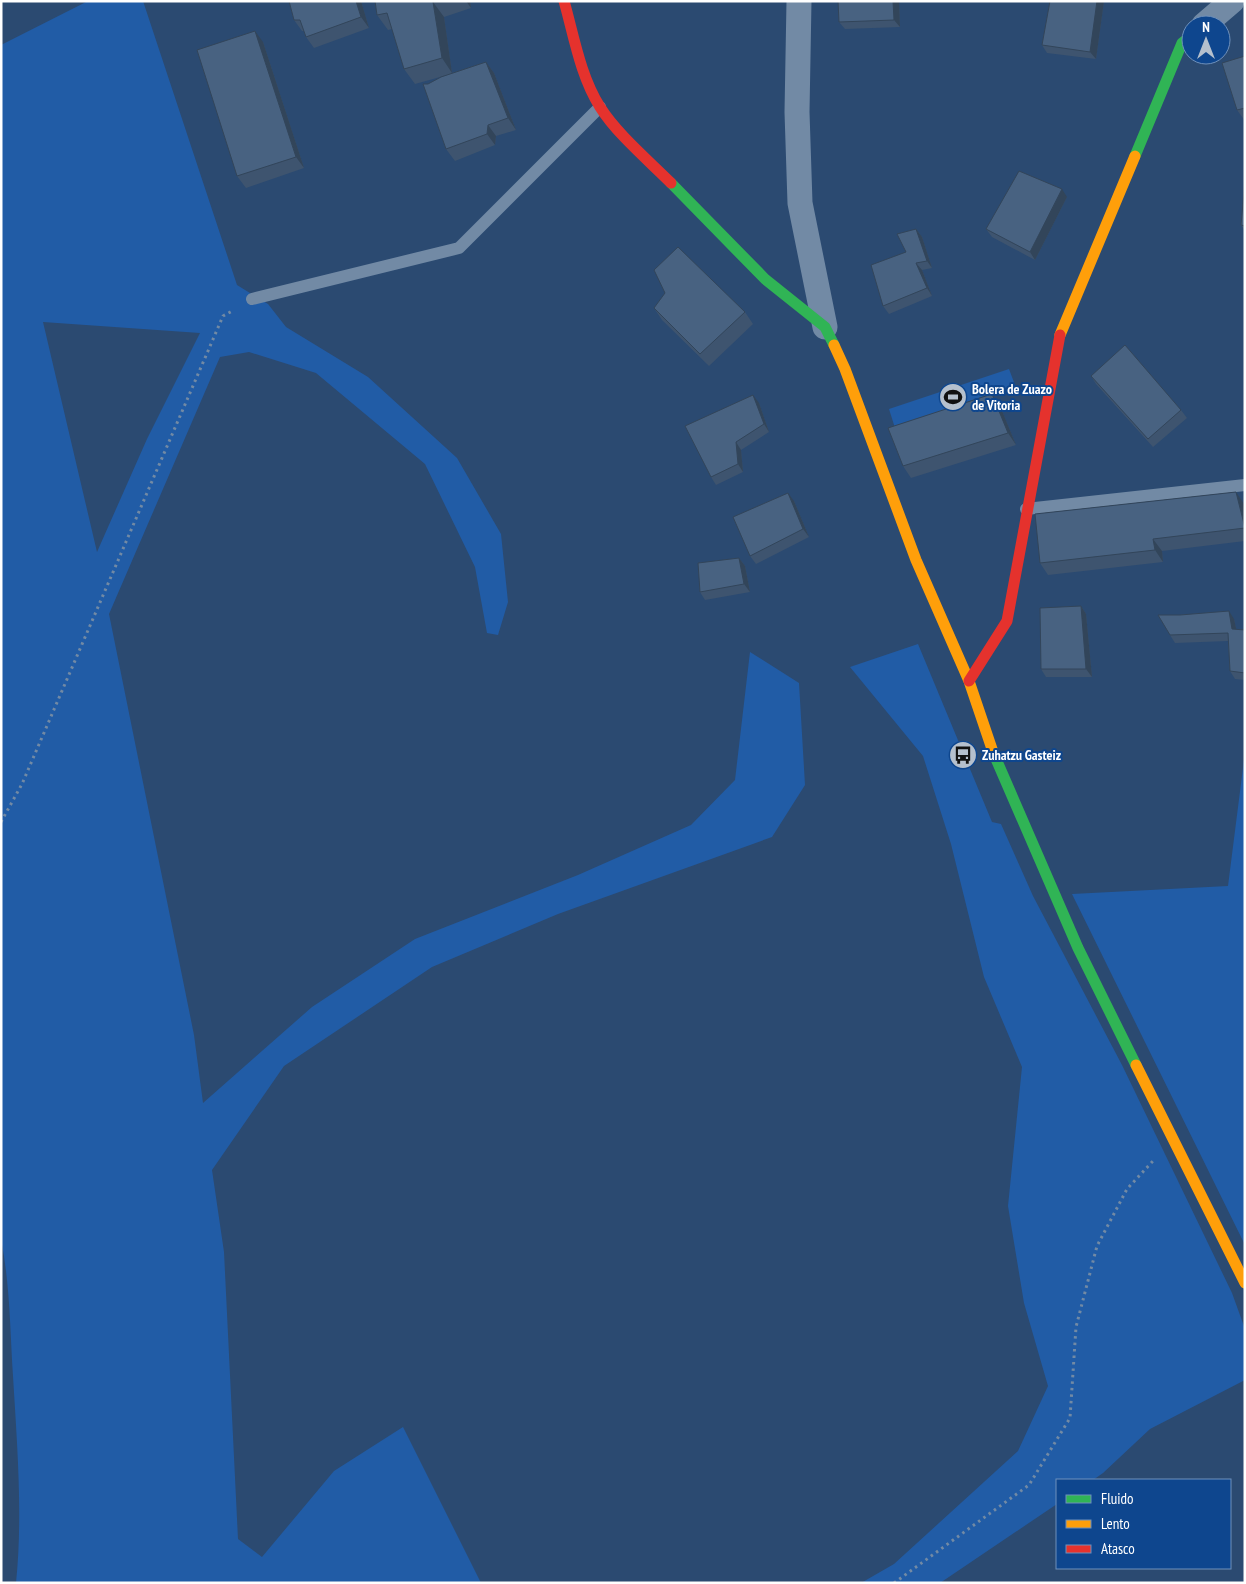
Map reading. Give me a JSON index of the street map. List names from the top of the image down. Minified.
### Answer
{"places":{"sports":["Bolera de Zuazo de Vitoria"],"bus stop":["Zuhatzu Gasteiz"]},"legend":["Fluido","Lento","Atasco"],"north":"top"}
